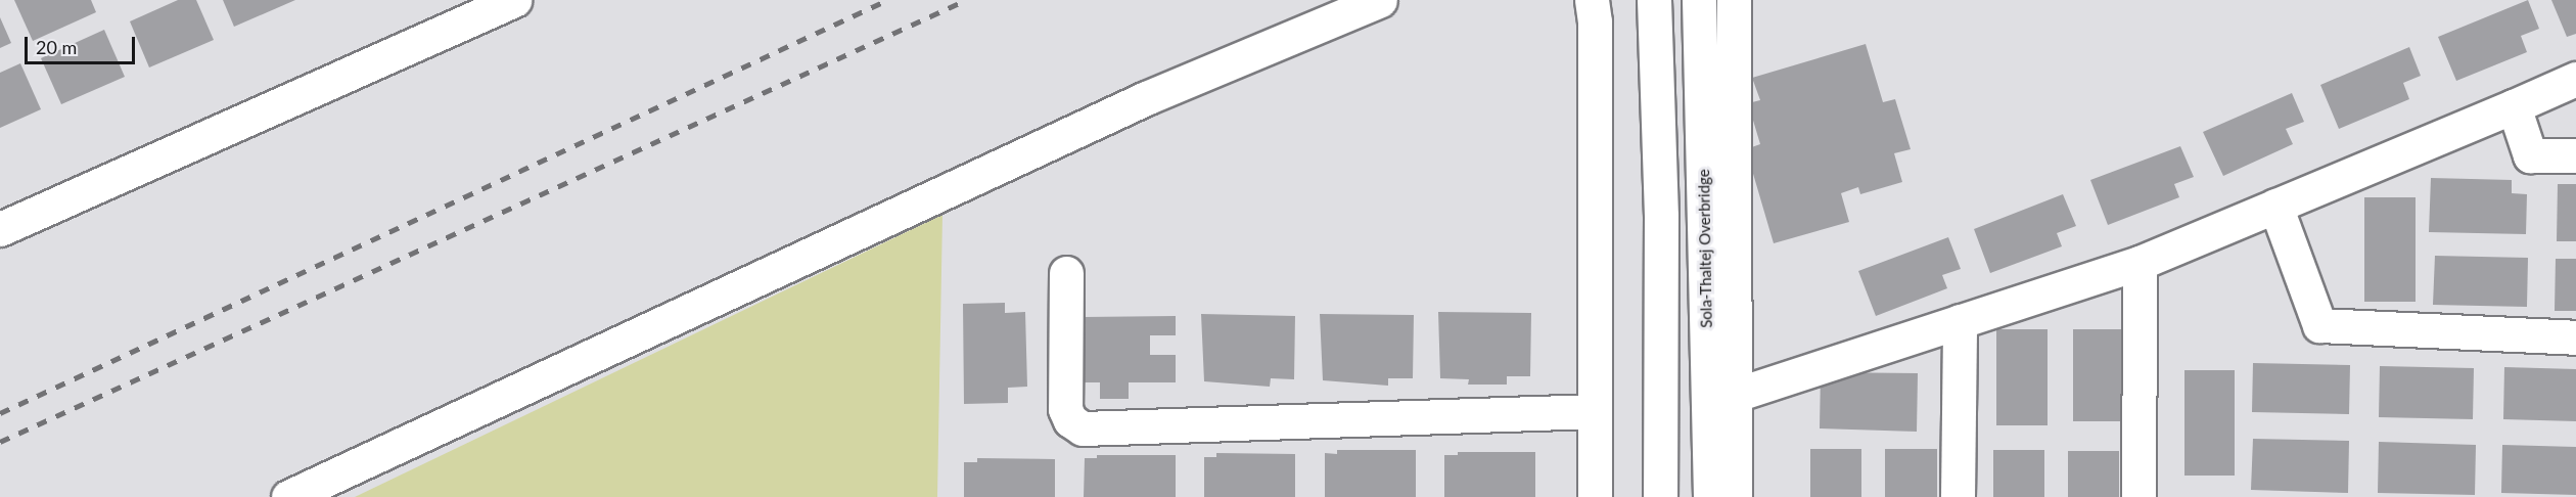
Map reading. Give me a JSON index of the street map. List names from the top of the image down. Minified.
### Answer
{"streets":{"street":["Sola-Thaltej Overbridge"]},"scale_bar":"20 m"}
